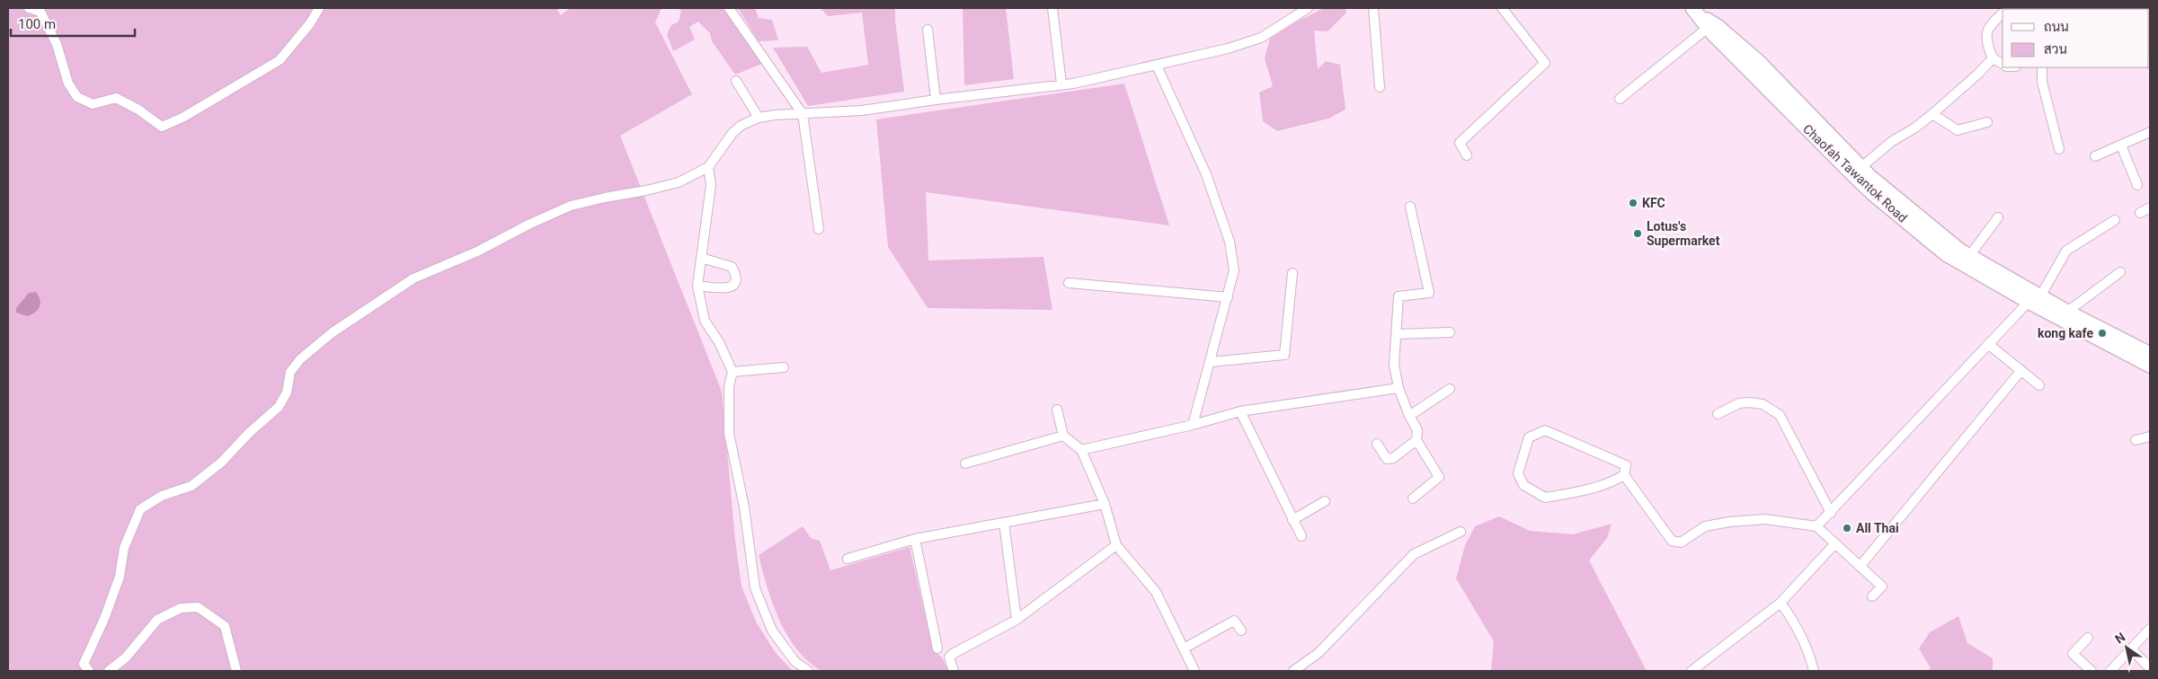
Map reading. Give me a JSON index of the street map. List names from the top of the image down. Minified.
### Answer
{"streets":{"main road":["Chaofah Tawantok Road"]},"places":["KFC","Lotus's Supermarket","kong kafe","All Thai"],"legend":["ถนน","สวน"],"scale_bar":"100 m","north":"top left"}
